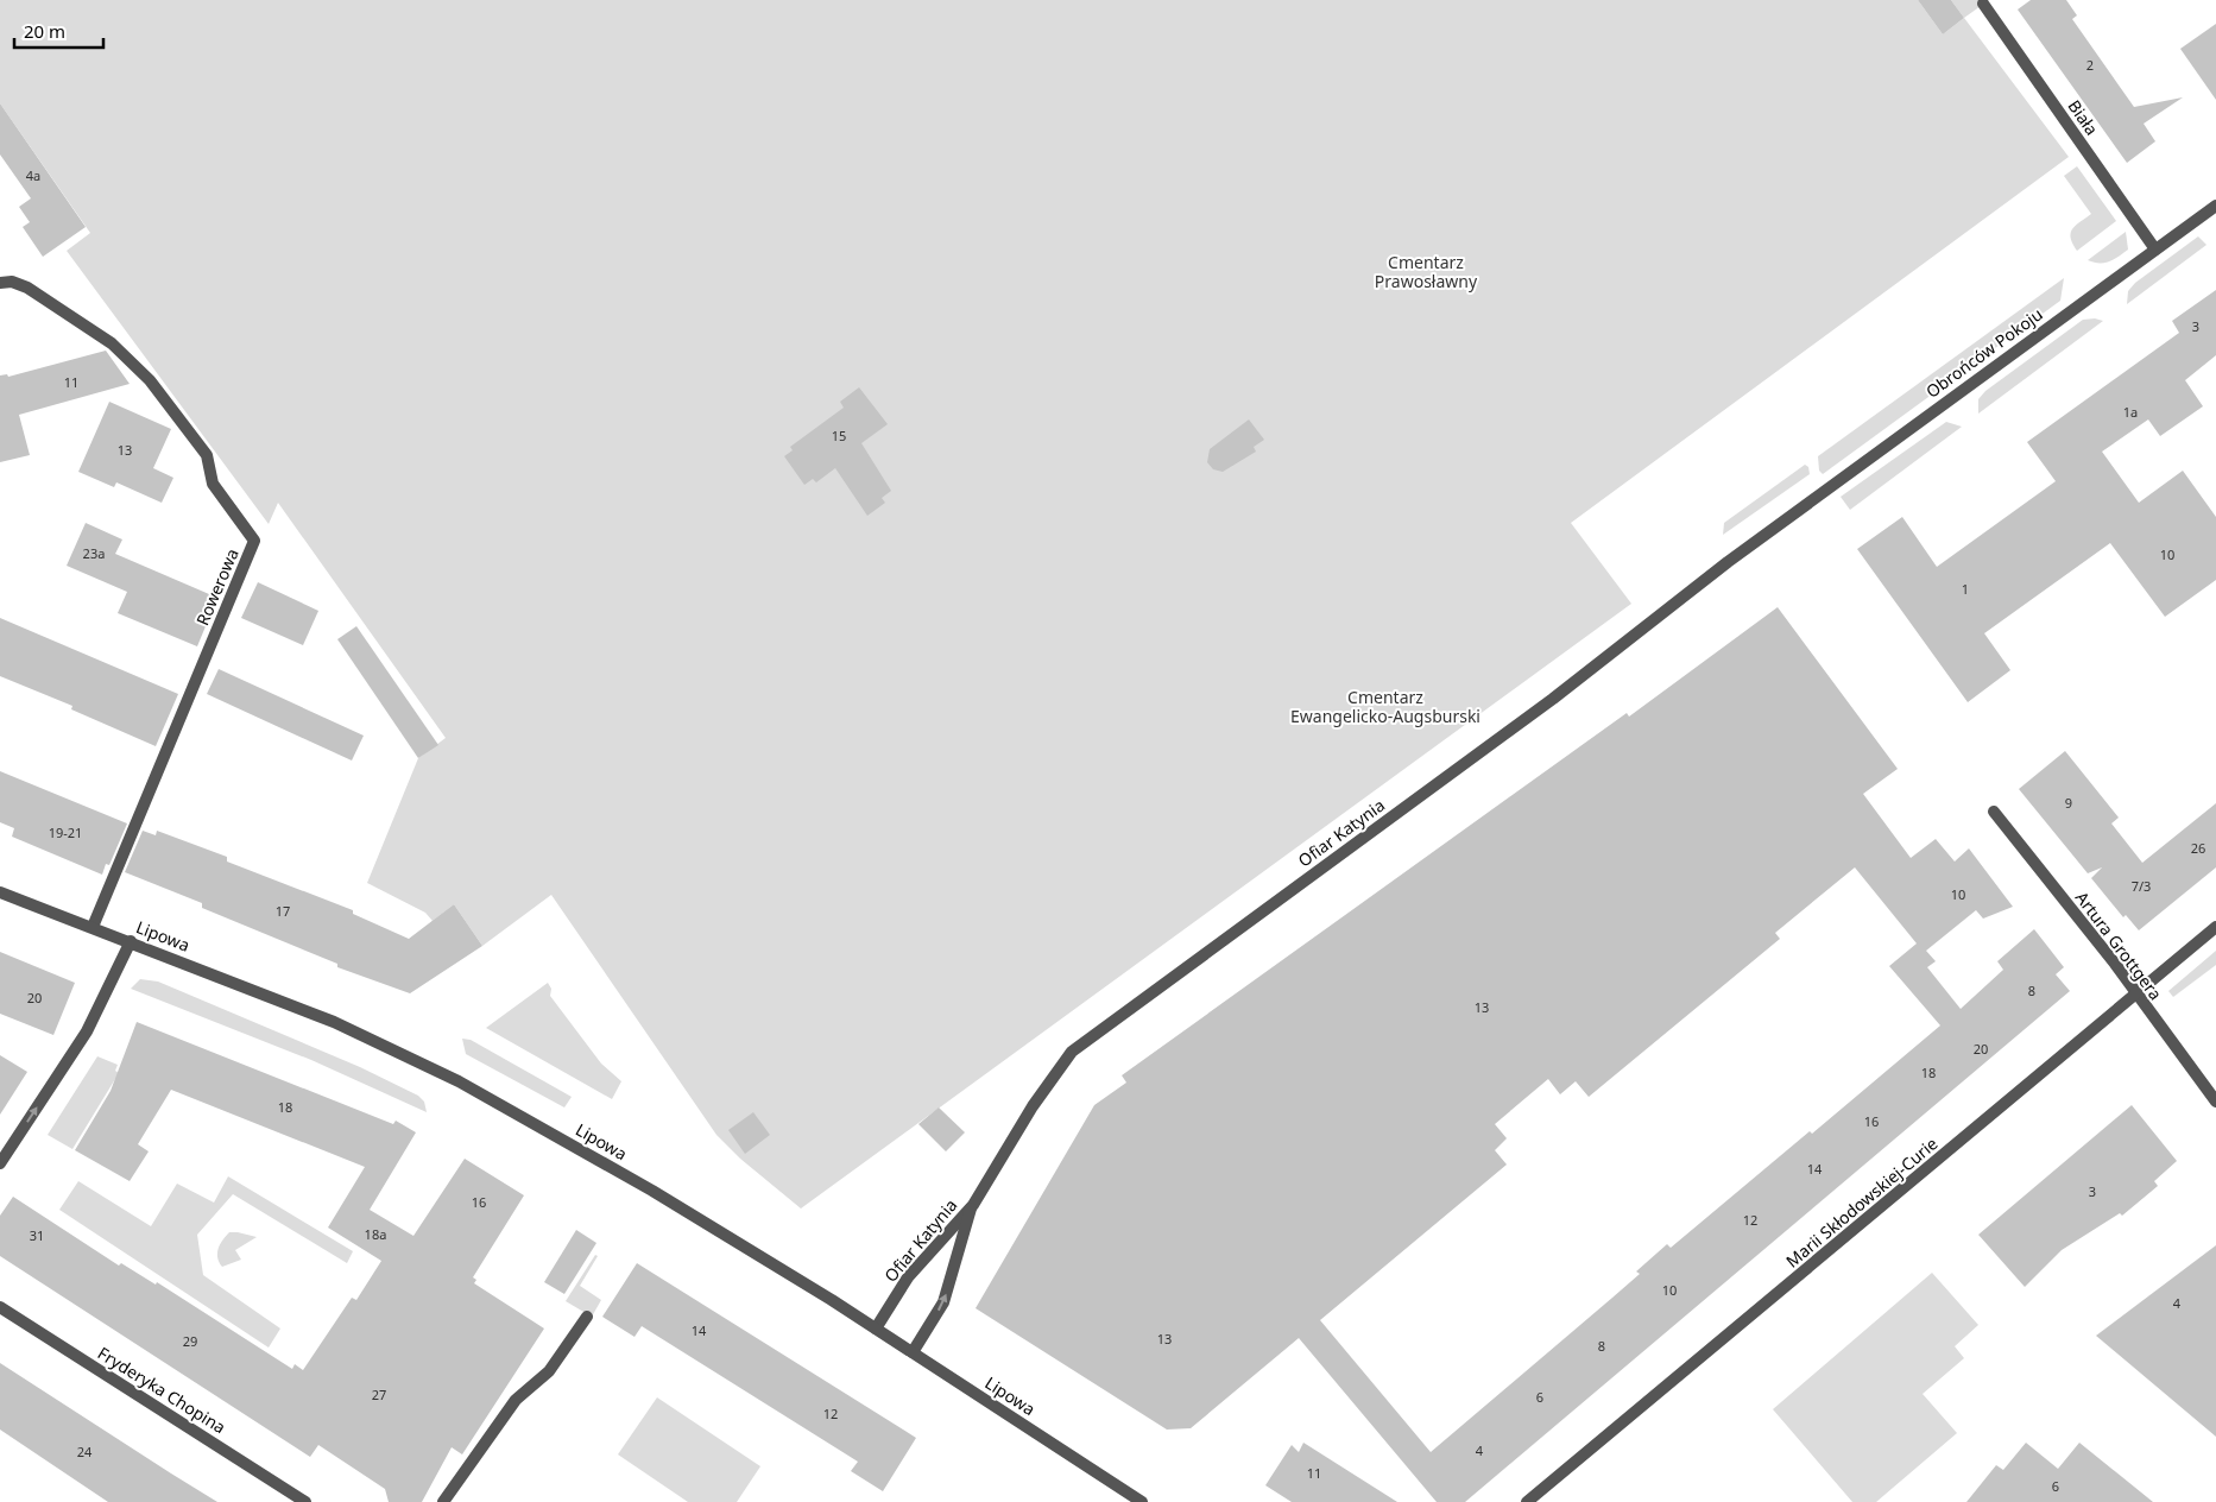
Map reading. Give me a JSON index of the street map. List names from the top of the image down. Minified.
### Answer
{"streets":{"street":["Biała","Obrońców Pokoju","Rowerowa","Ofiar Katynia","Lipowa","Artura Grottgera","Marii Skłodowskiej-Curie","Fryderyka Chopina"]},"crossings":[["Biała","Obrońców Pokoju"],["Obrońców Pokoju","Ofiar Katynia"],["Rowerowa","Lipowa"],["Ofiar Katynia","Lipowa"],["Artura Grottgera","Marii Skłodowskiej-Curie"]],"parks":["Cmentarz Prawosławny","Cmentarz Ewangelicko-Augsburski"],"house_numbers":["2","4a","3","11","1a","15","13","23a","10","1","9","19-21","26","7/3","10","17","8","20","13","20","18","18","16","14","3","16","12","18a","31","10","4","14","13","29","8","27","6","12","4","24","11","6"],"scale_bar":"20 m"}
